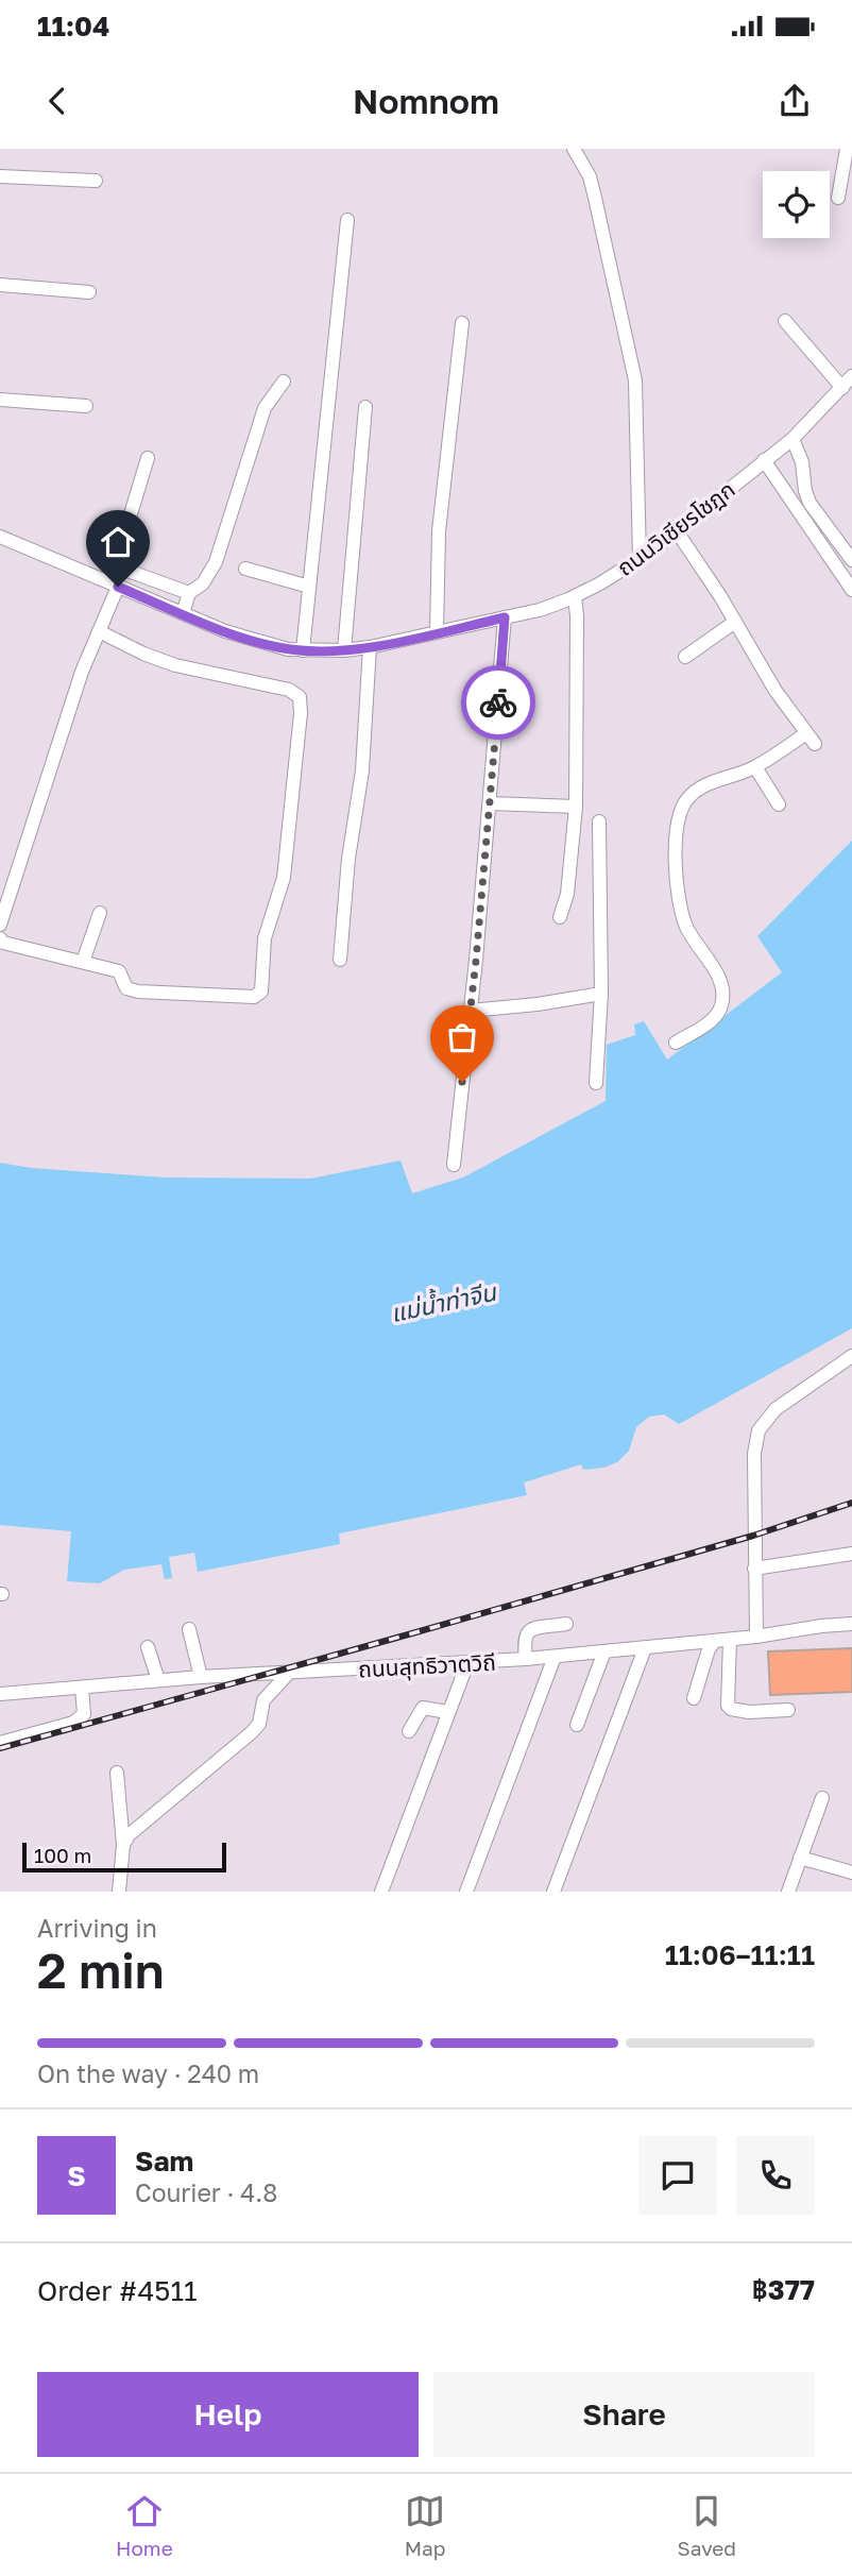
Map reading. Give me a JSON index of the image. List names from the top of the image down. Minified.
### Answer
{"streets":{"street":["ถนนวิเชียรโชฎก","ถนนสุทธิวาตวิถี"]},"water":["แม่น้ำท่าจีน"],"scale_bar":"100 m","page":{"status":"11:04","header":"Nomnom","scale":"100 m","heading":["2 min","Arriving in","11:06–11:11"],"panel":["Sam","Courier · 4.8","Order #4511","฿377"],"bar":"On the way · 240 m","round":"S","buttons":["Help","Share"],"tabs":["Home","Map","Saved"]}}
